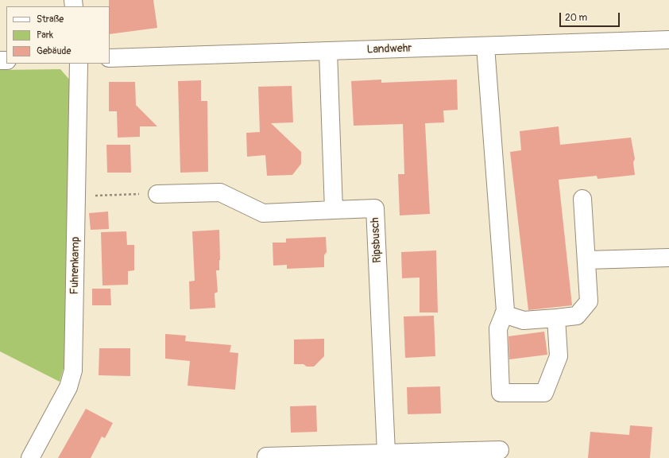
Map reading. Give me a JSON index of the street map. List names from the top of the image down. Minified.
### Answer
{"streets":{"street":["Landwehr","Ripsbusch","Fuhrenkamp"]},"legend":["Straße","Park","Gebäude"],"scale_bar":"20 m"}
